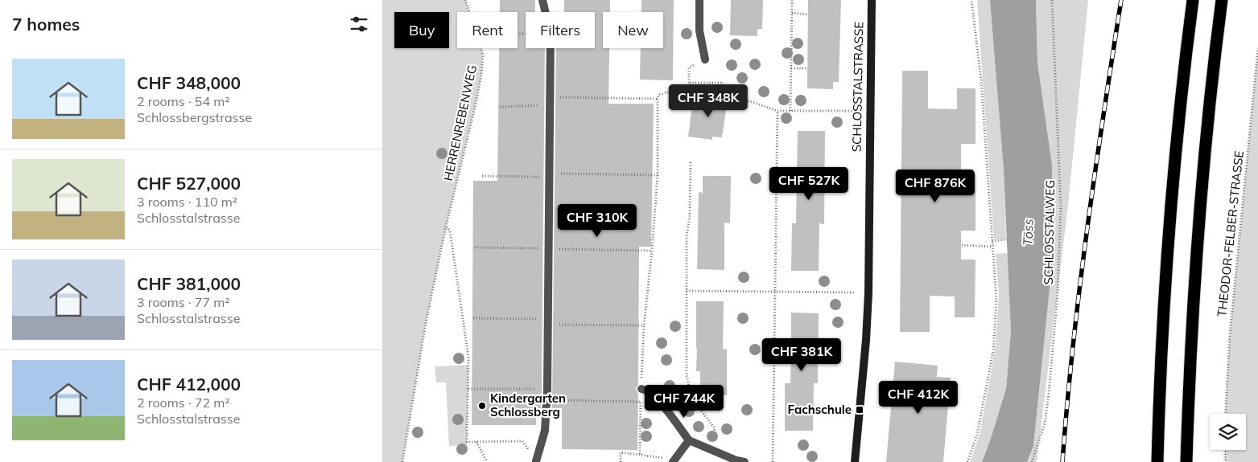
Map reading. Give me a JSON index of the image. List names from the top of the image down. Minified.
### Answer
{"streets":{"main road":["SCHLOSSTALSTRASSE"],"path":["HERRENREBENWEG","SCHLOSSTALWEG","THEODOR-FELBER-STRASSE"]},"water":["Töss"],"places":{"other":["Kindergarten Schlossberg"],"transit":["Fachschule"]},"page":{"heading":"7 homes","chip":["Buy","Rent","Filters","New"],"list":[{"name":"CHF 348,000","note":"2 rooms · 54 m² · Schlossbergstrasse"},{"name":"CHF 527,000","note":"3 rooms · 110 m² · Schlosstalstrasse"},{"name":"CHF 381,000","note":"3 rooms · 77 m² · Schlosstalstrasse"},{"name":"CHF 412,000","note":"2 rooms · 72 m² · Schlosstalstrasse"}],"price":["CHF 348K","CHF 527K","CHF 876K","CHF 310K","CHF 381K","CHF 412K","CHF 744K"]}}
